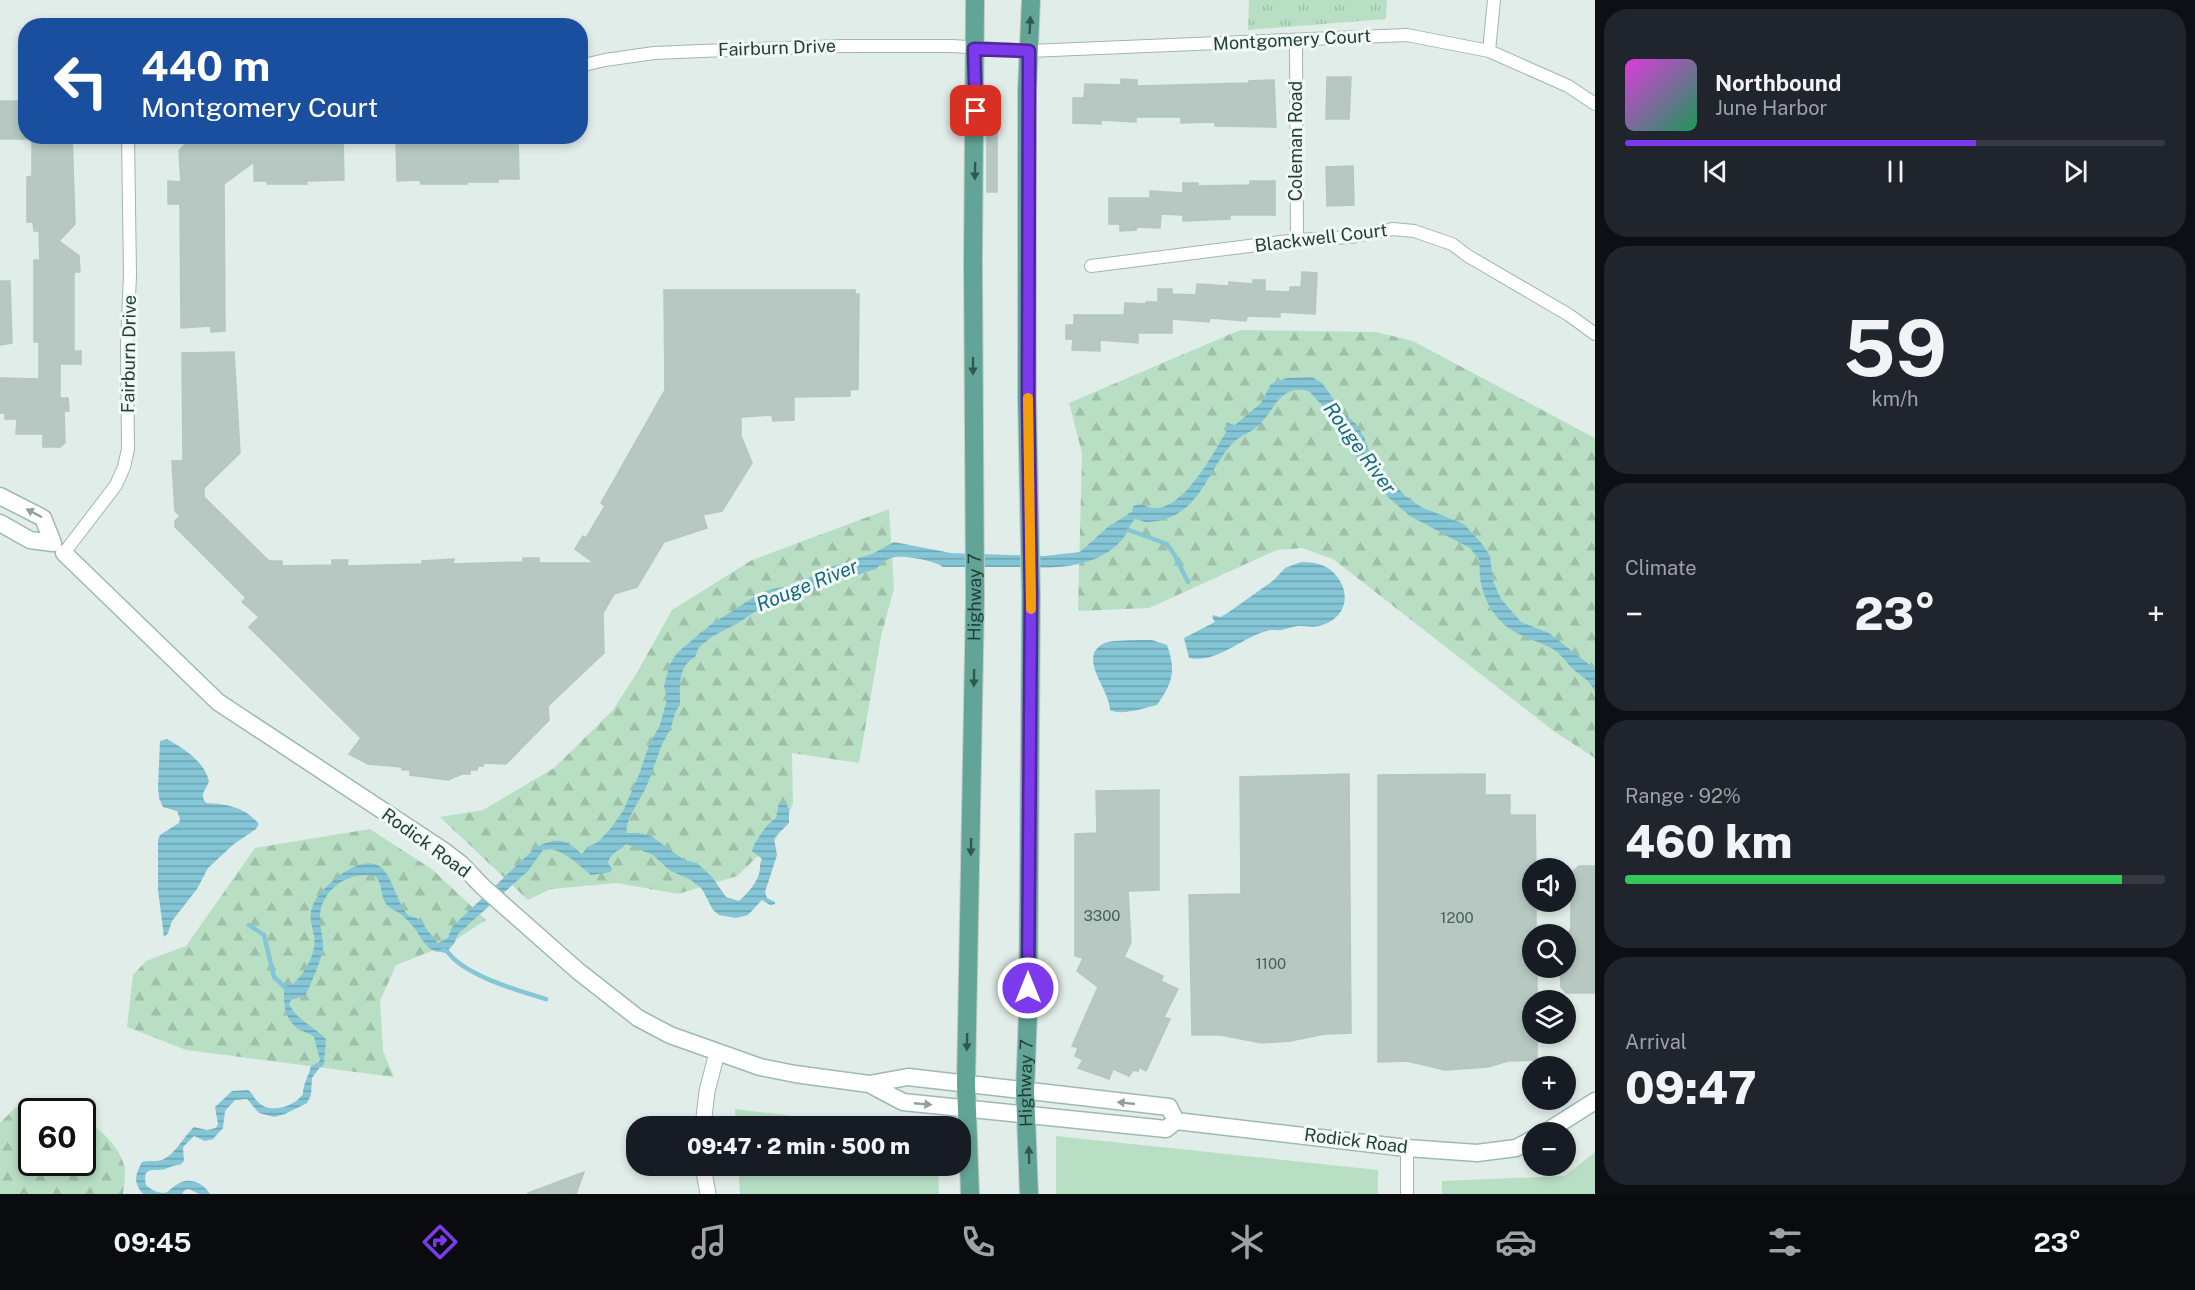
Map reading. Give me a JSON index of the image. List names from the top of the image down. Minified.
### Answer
{"streets":{"main road":["Highway 7","Rodick Road"],"street":["Montgomery Court","Fairburn Drive","Coleman Road","Blackwell Court"]},"crossings":[["Montgomery Court","Fairburn Drive"],["Montgomery Court","Coleman Road"],["Montgomery Court","Highway 7"],["Fairburn Drive","Highway 7"],["Fairburn Drive","Rodick Road"],["Coleman Road","Blackwell Court"],["Highway 7","Rodick Road"]],"water":["Rouge River"],"house_numbers":["3300","1200","1100"],"page":{"turn":["440 m","Montgomery Court"],"song":["Northbound","June Harbor"],"tile":[["59","km/h"],"Climate",["Range · 92%","460 km"],["Arrival","09:47"]],"heat":["−","23°","+"],"map_buttons":["+","−"],"limit":"60","trip":"09:47 · 2 min · 500 m","tabs":["09:45","23°"]}}
